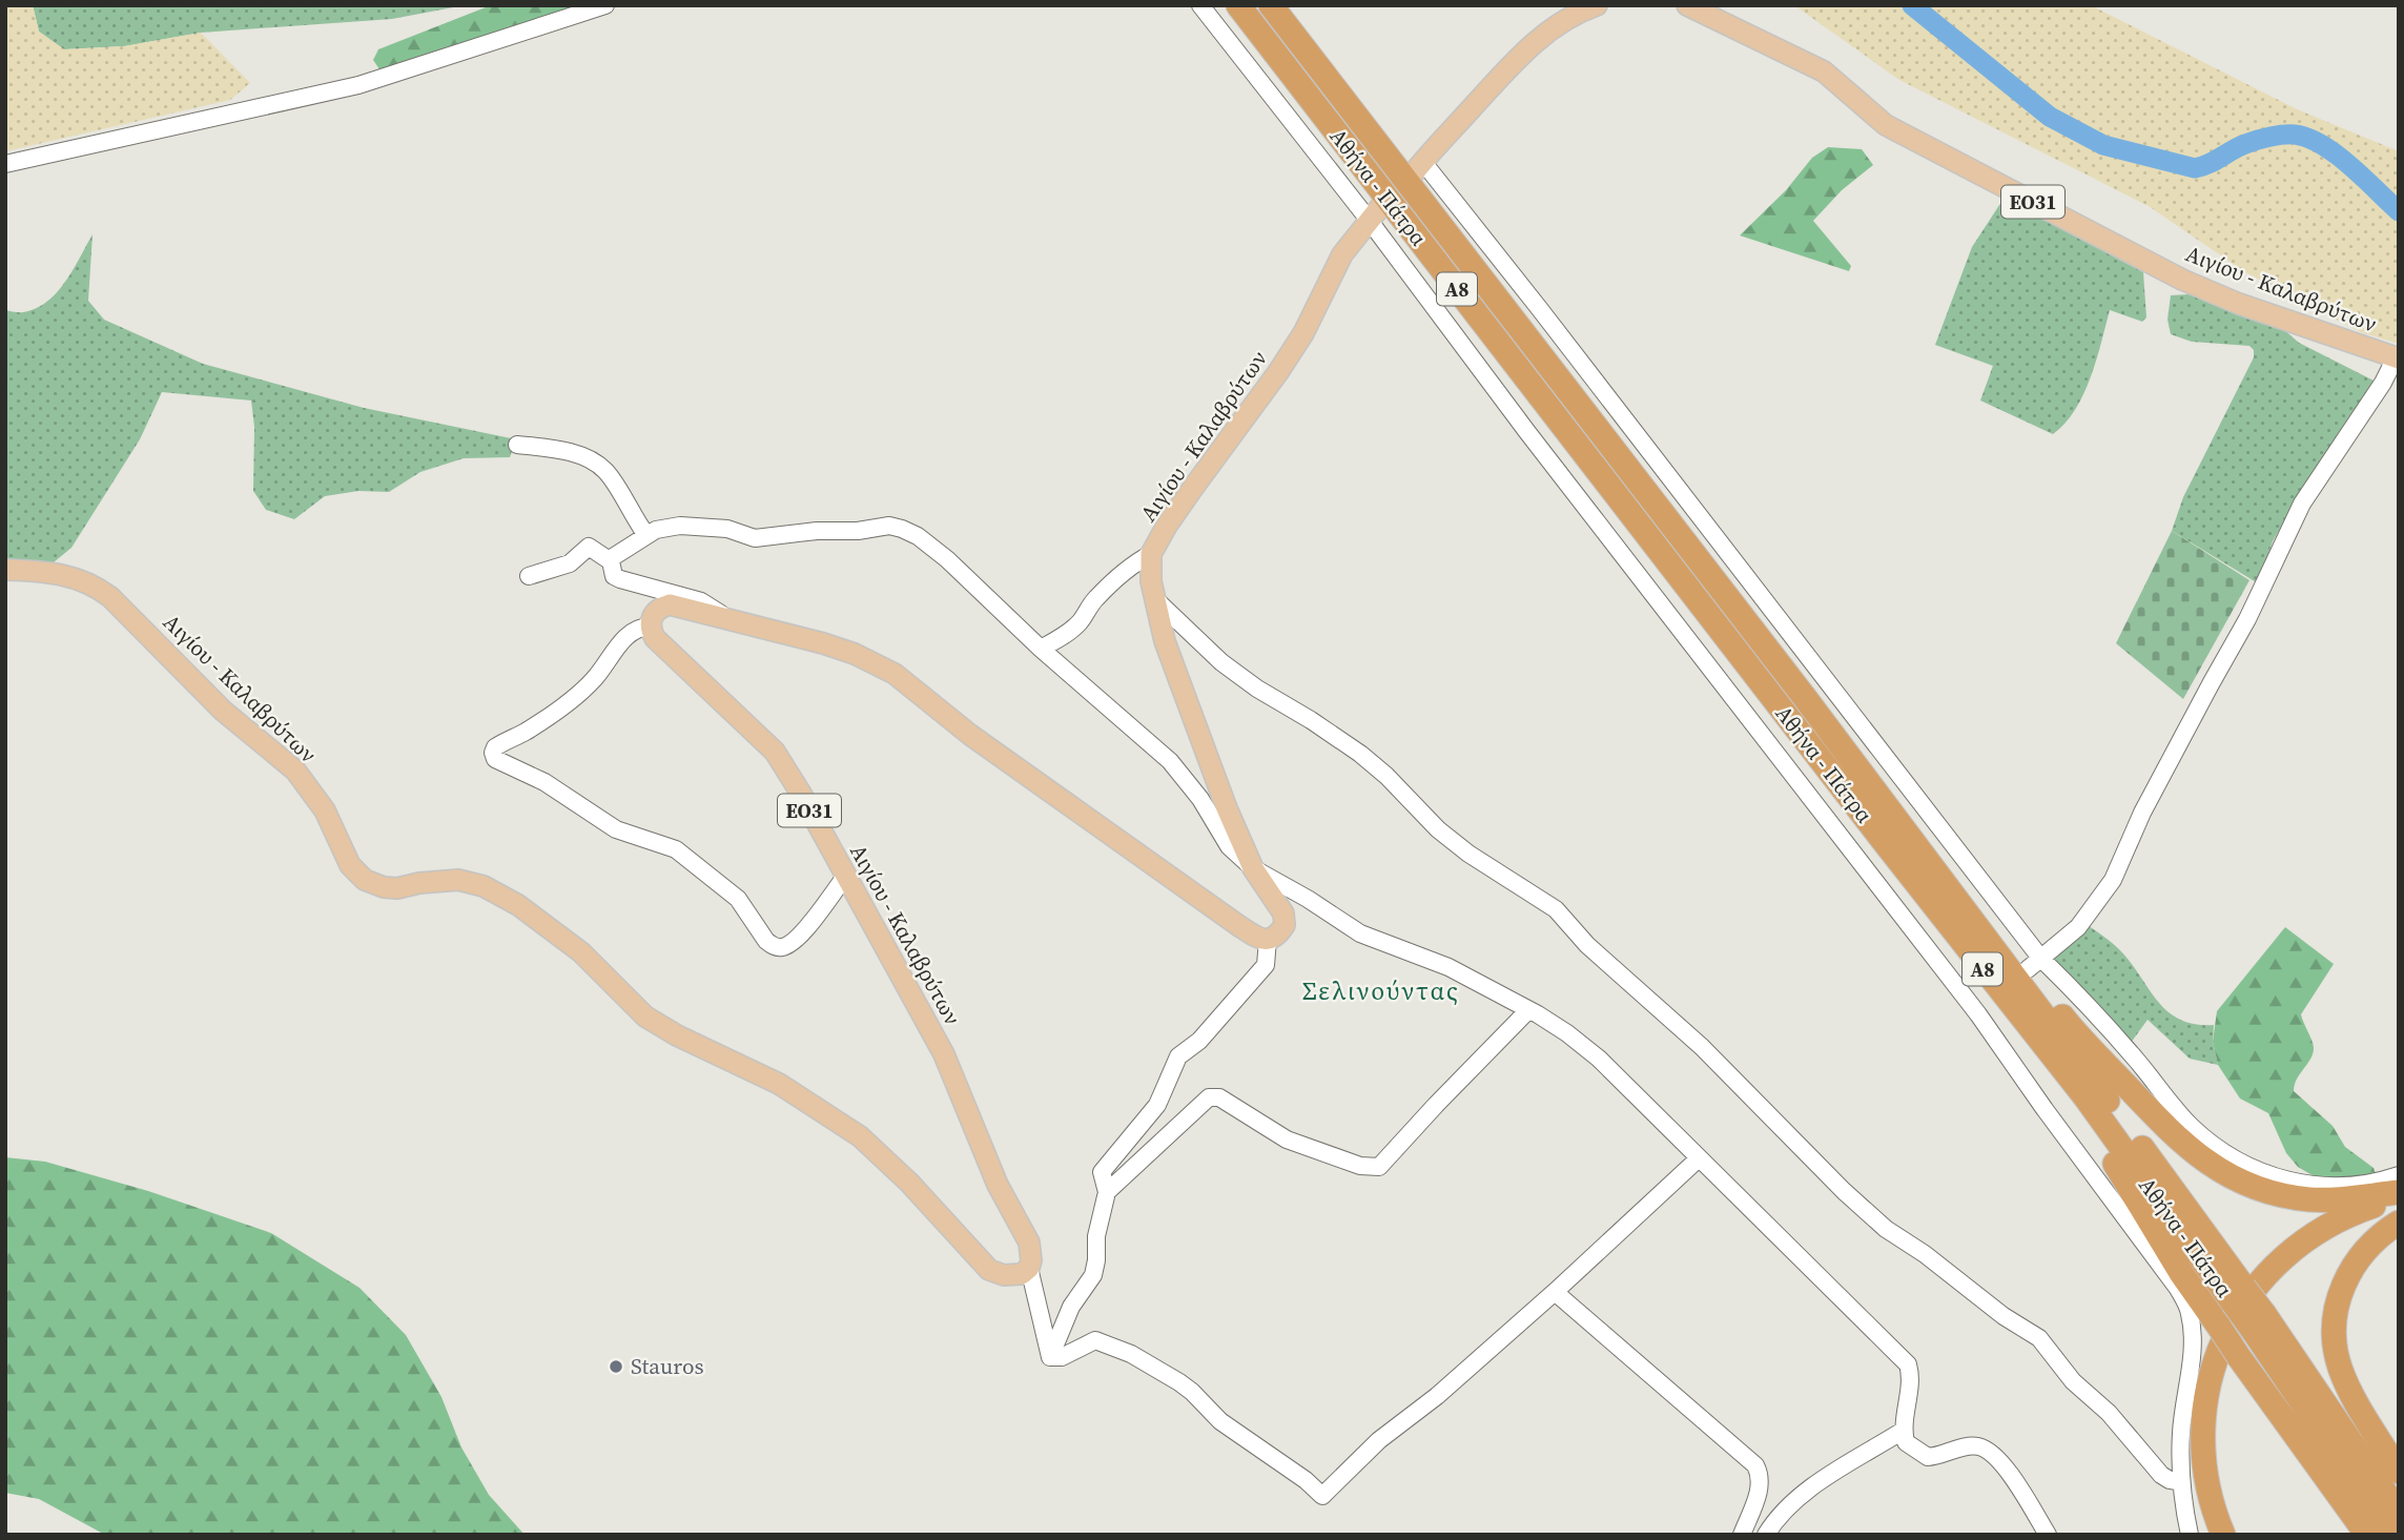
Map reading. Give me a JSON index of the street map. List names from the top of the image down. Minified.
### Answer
{"streets":{"highway":["Αθήνα - Πάτρα","Α8"],"main road":["ΕΟ31","Αιγίου - Καλαβρύτων"]},"districts":["Σελινούντας"],"places":["Stauros"]}
